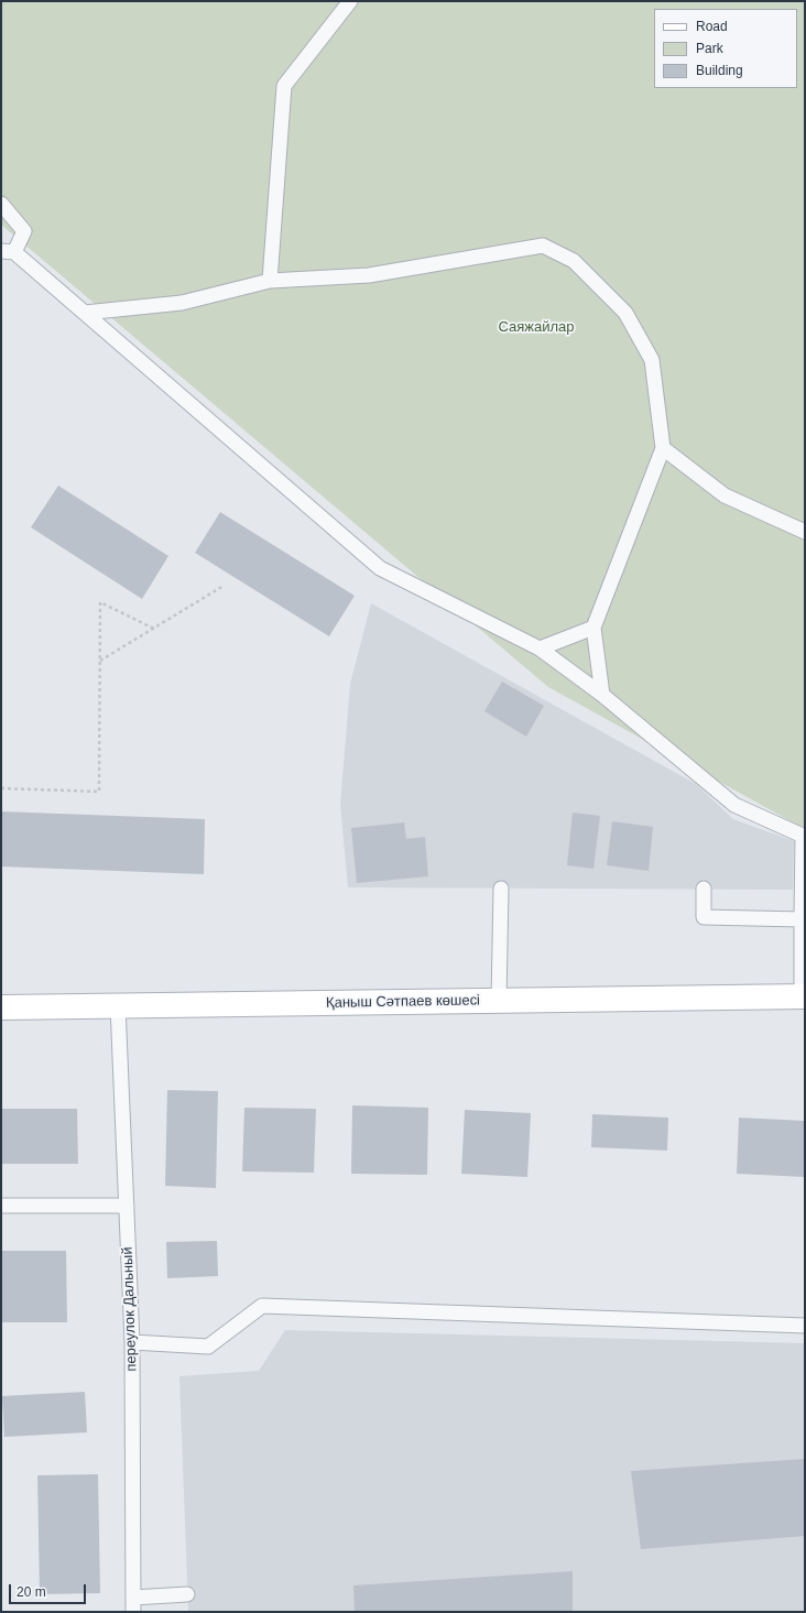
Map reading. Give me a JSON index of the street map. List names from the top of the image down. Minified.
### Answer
{"streets":{"street":["Қаныш Сәтпаев көшесі"],"lane":["переулок Дальный"]},"crossings":[["Қаныш Сәтпаев көшесі","переулок Дальный"]],"parks":["Саяжайлар"],"legend":["Road","Park","Building"],"scale_bar":"20 m"}
